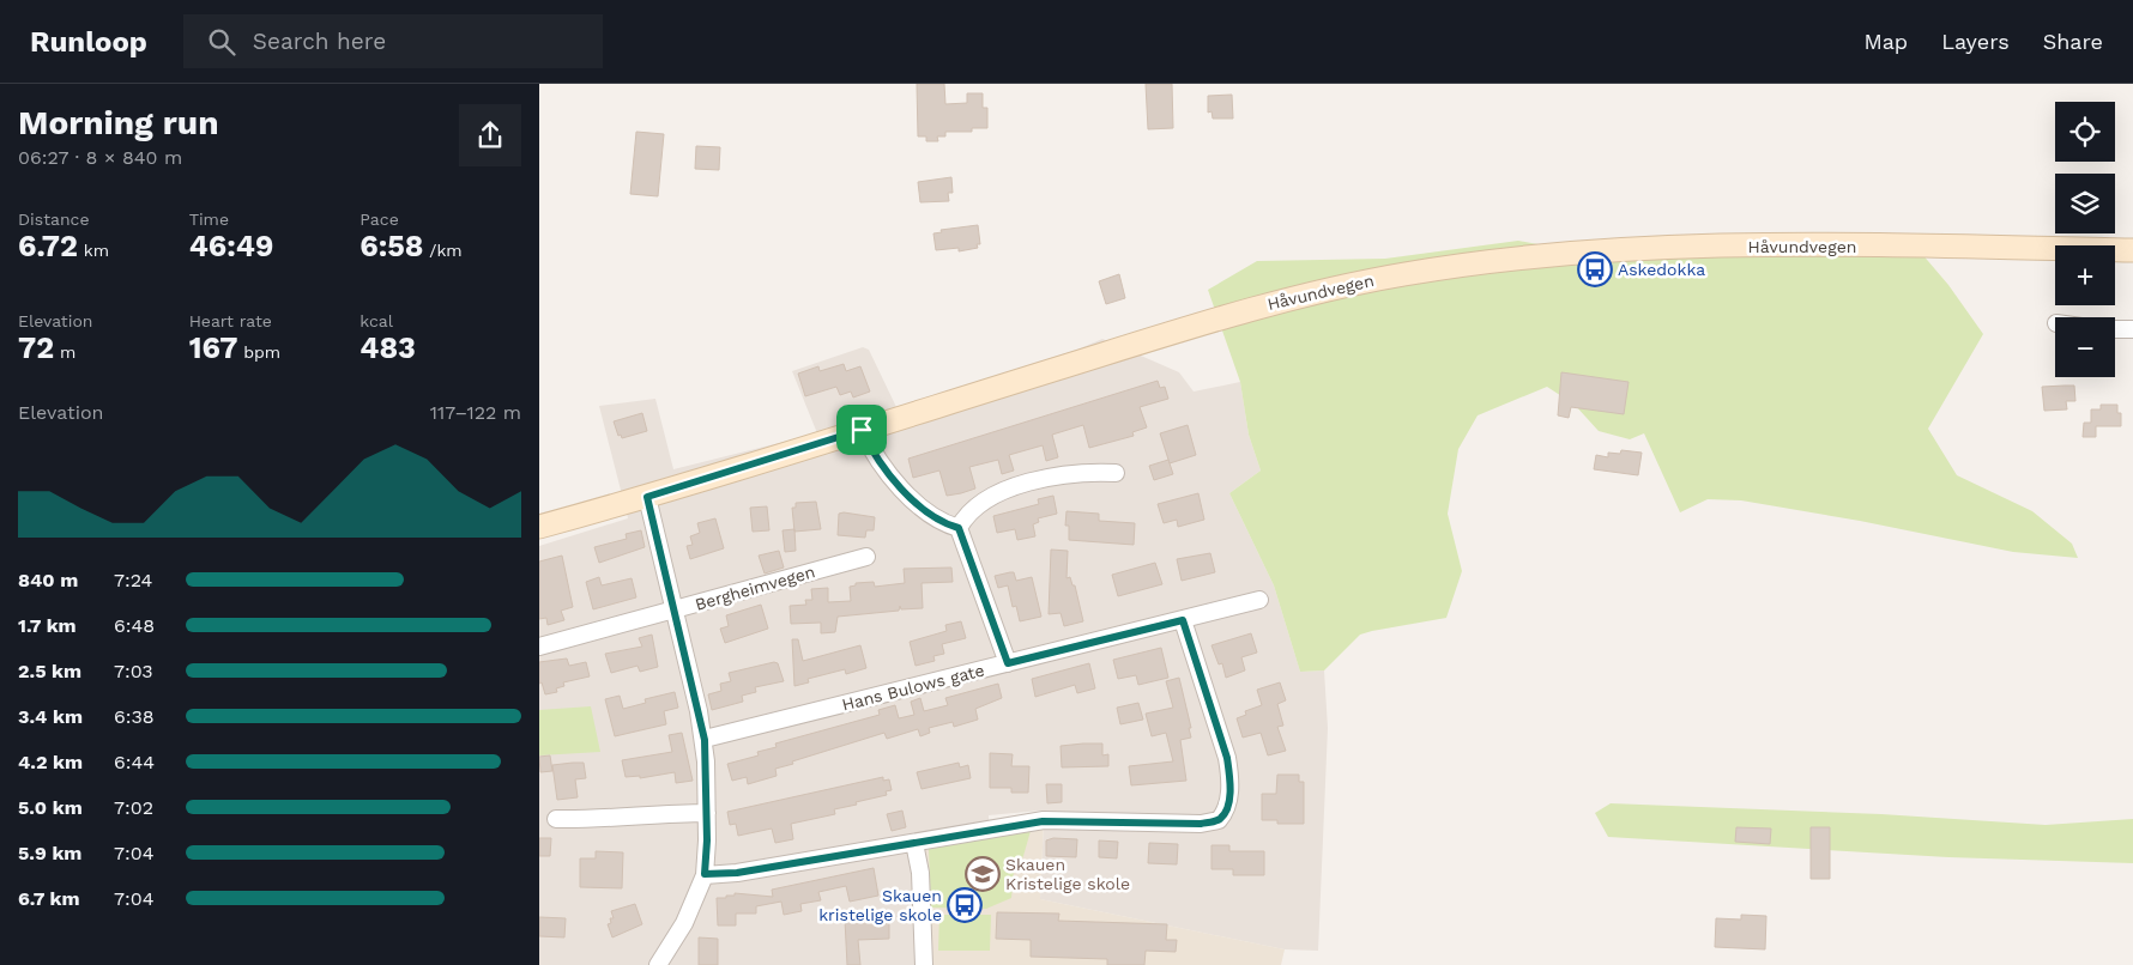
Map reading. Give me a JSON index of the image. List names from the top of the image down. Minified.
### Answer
{"streets":{"main road":["Håvundvegen"],"street":["Bergheimvegen","Hans Bulows gate"]},"places":{"bus stop":["Askedokka","Skauen kristelige skole"],"school or university":["Skauen Kristelige skole"]},"page":{"header":"Runloop","search":"Search here","nav":["Map","Layers","Share"],"heading":["Morning run","06:27 · 8 × 840 m"],"map_buttons":["+","−"],"stats":[["Distance","6.72 km"],["Time","46:49"],["Pace","6:58 /km"],["Elevation","72 m"],["Heart rate","167 bpm"],["kcal","483"]],"chart":["Elevation","117–122 m"],"list":[{"name":"840 m","note":"7:24"},{"name":"1.7 km","note":"6:48"},{"name":"2.5 km","note":"7:03"},{"name":"3.4 km","note":"6:38"},{"name":"4.2 km","note":"6:44"},{"name":"5.0 km","note":"7:02"},{"name":"5.9 km","note":"7:04"},{"name":"6.7 km","note":"7:04"}]}}
